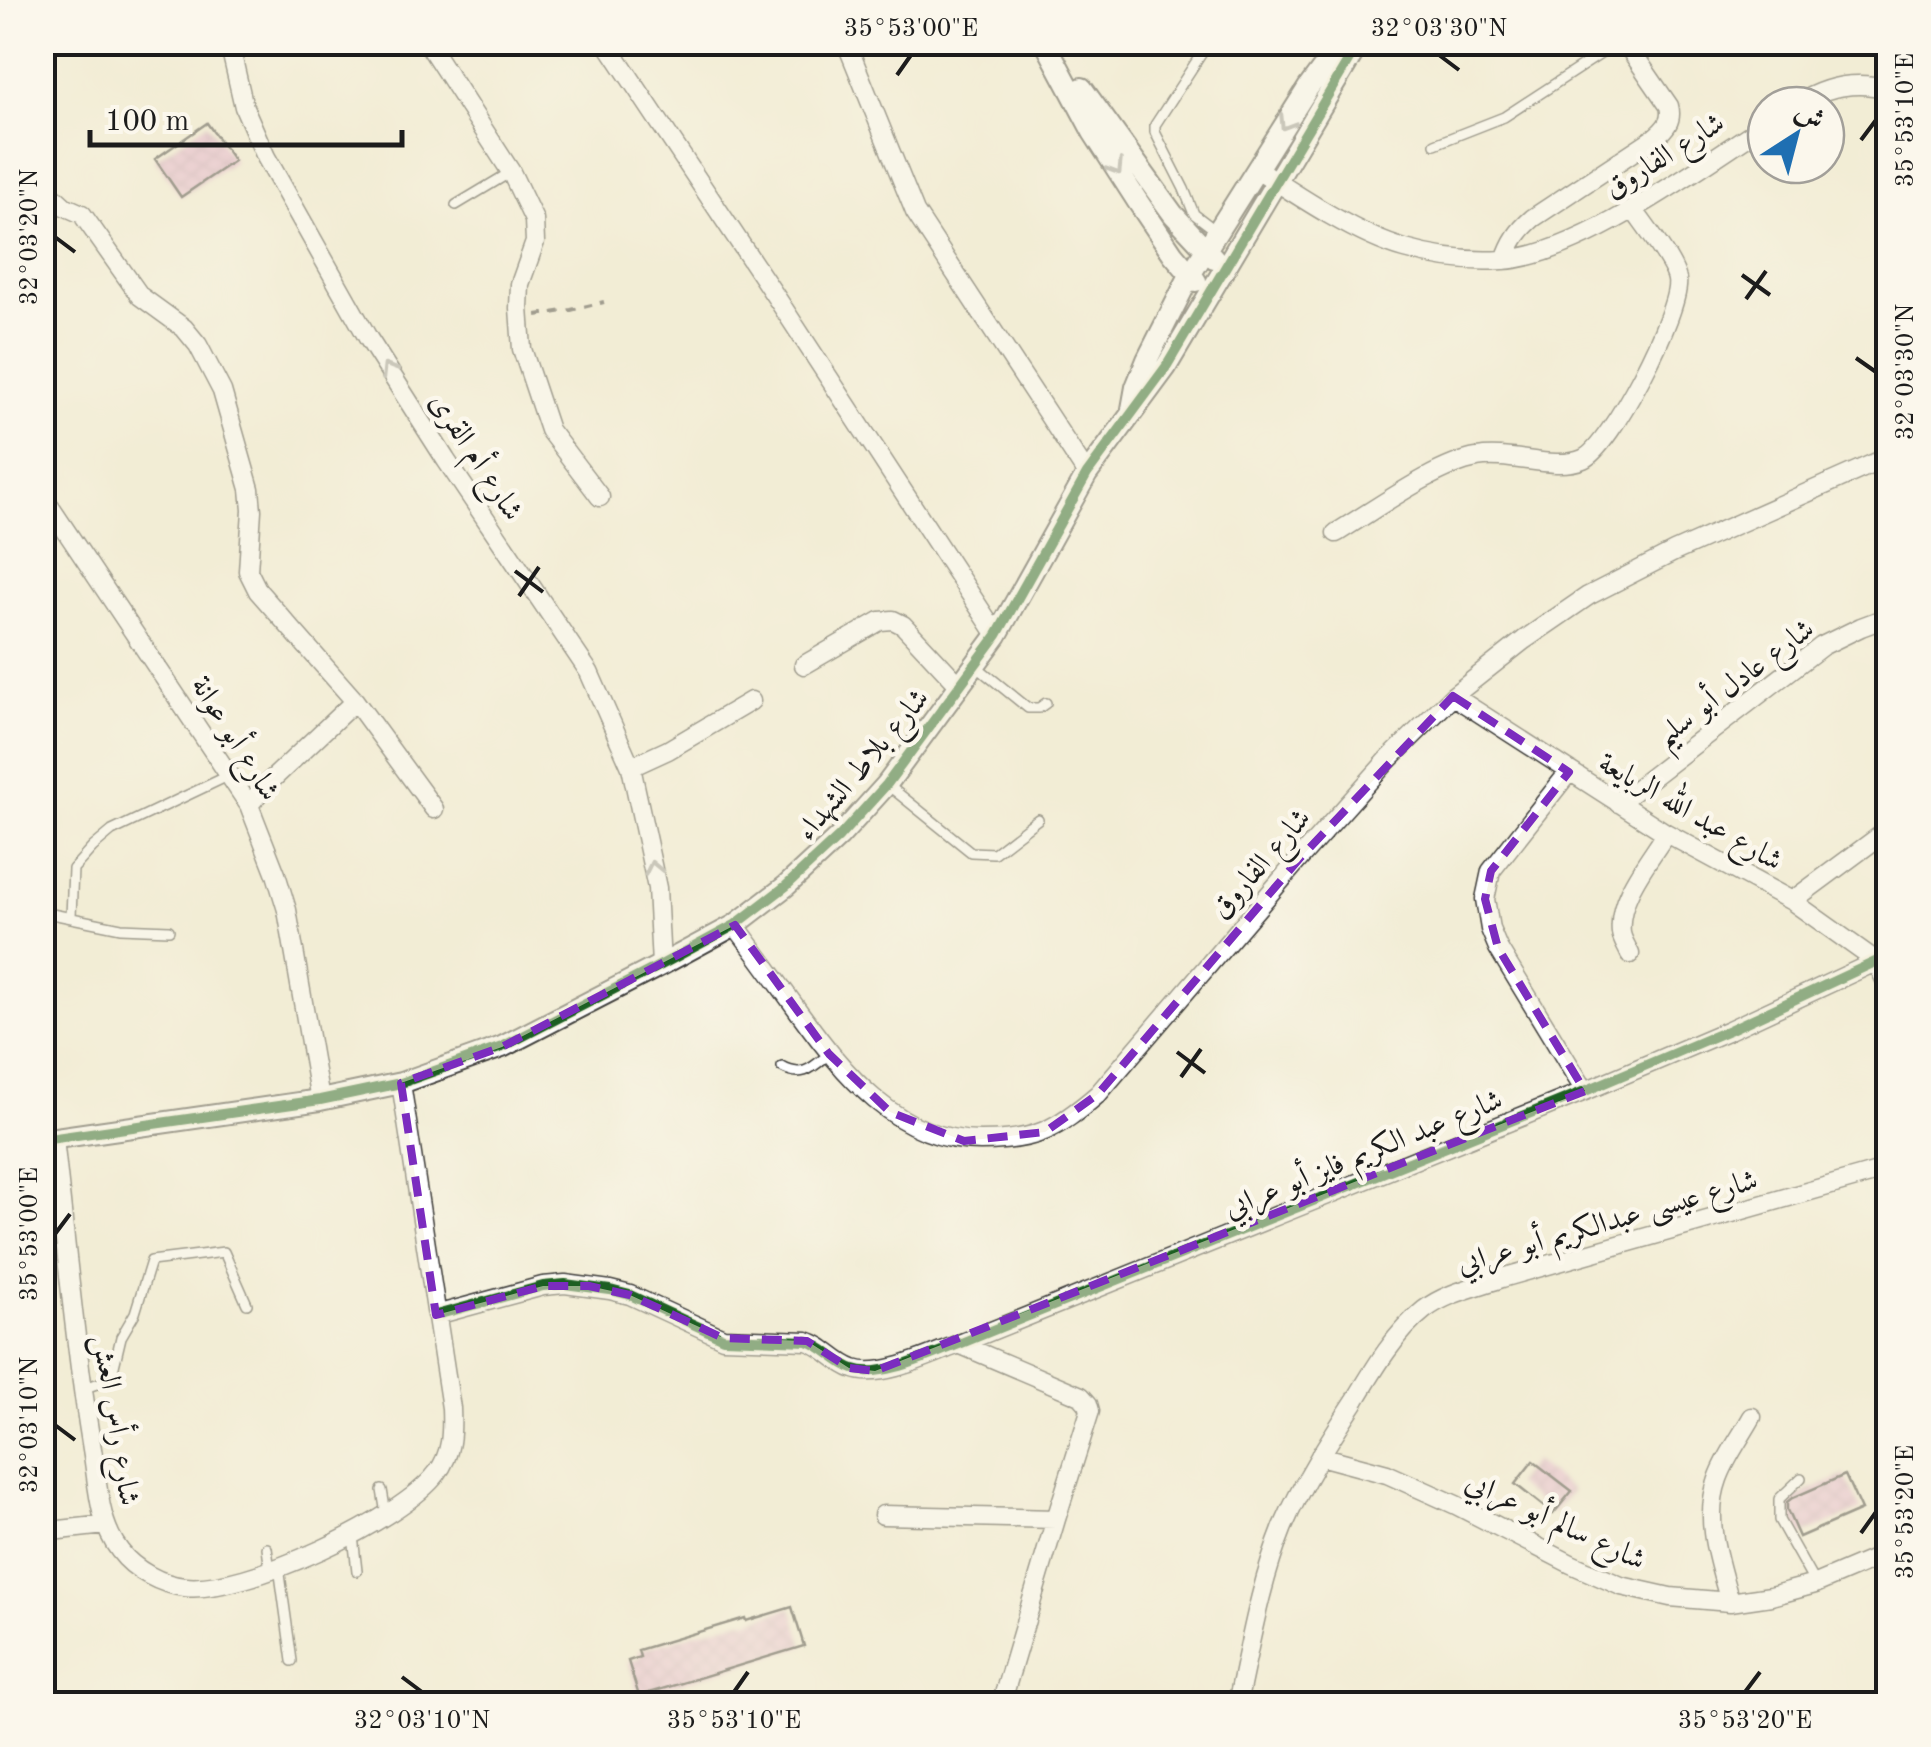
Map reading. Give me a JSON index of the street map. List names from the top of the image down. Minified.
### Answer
{"streets":{"street":["شارع الفاروق","شارع أم القرى","شارع عادل أبو سليم","شارع أبو عوانة","شارع بلاط الشهداء","شارع عبد الله الربايعة","شارع عبد الكريم فايز أبو عرابي","شارع عيسى عبدالكريم أبو عرابي","شارع رأس العش","شارع سالم أبو عرابي"]},"crossings":[["شارع الفاروق","شارع بلاط الشهداء"],["شارع الفاروق","شارع عبد الله الربايعة"],["شارع أم القرى","شارع بلاط الشهداء"],["شارع عادل أبو سليم","شارع عبد الله الربايعة"],["شارع أبو عوانة","شارع بلاط الشهداء"],["شارع بلاط الشهداء","شارع رأس العش"],["شارع عبد الله الربايعة","شارع عبد الكريم فايز أبو عرابي"],["شارع عبد الكريم فايز أبو عرابي","شارع رأس العش"],["شارع عيسى عبدالكريم أبو عرابي","شارع سالم أبو عرابي"]],"one_way":["شارع أم القرى"],"scale_bar":"100 m","north":"top right","coordinates":["35°53'00\"E","32°03'30\"N","35°53'10\"E","32°03'20\"N","32°03'10\"N","35°53'20\"E"]}
